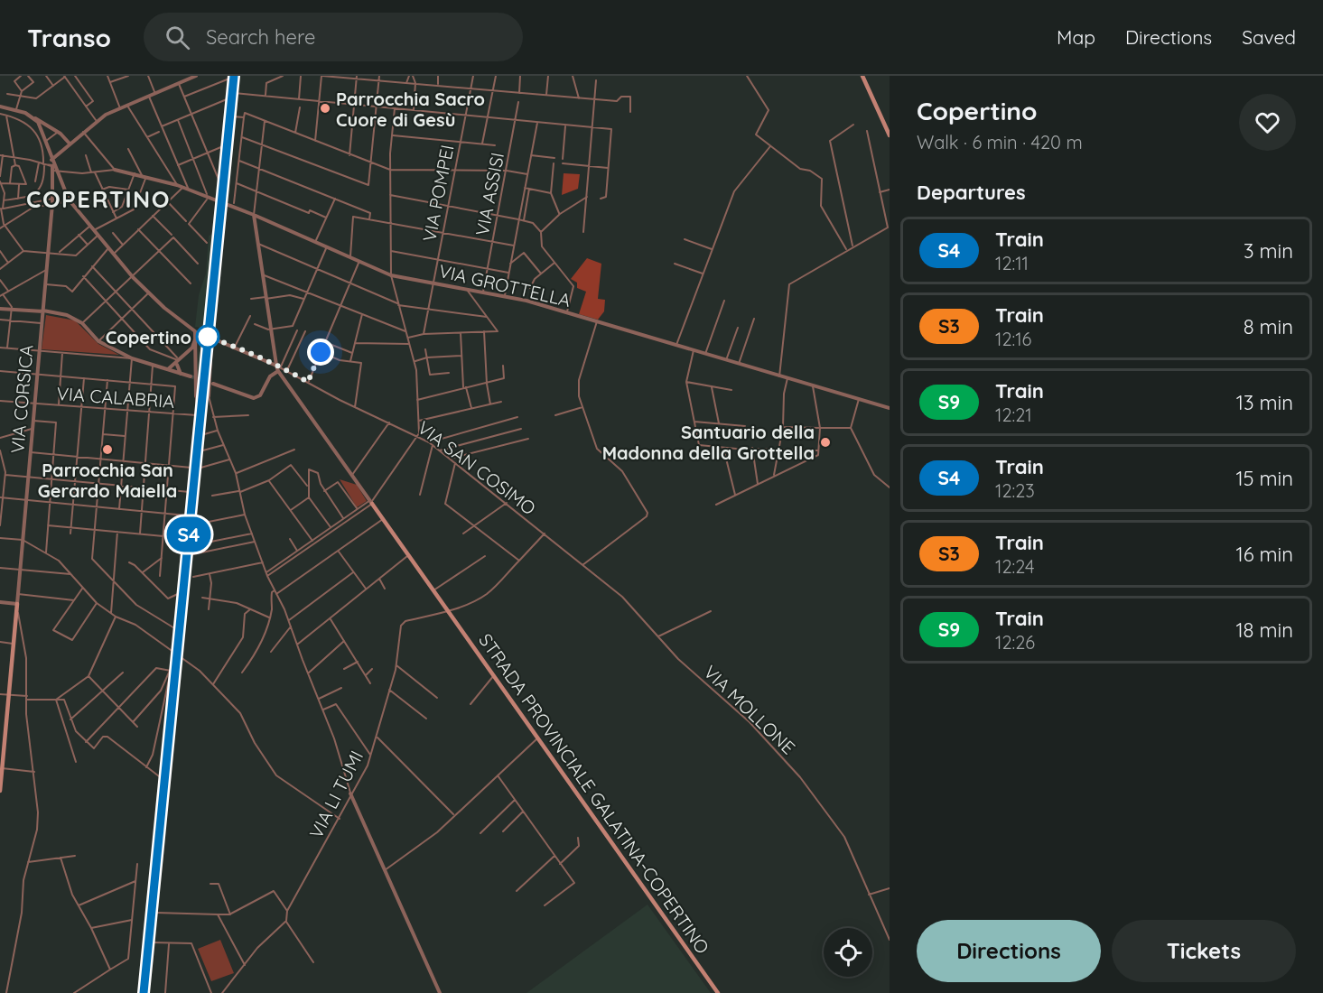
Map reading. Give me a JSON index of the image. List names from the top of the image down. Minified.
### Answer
{"streets":{"main road":["VIA CORSICA","STRADA PROVINCIALE GALATINA-COPERTINO"],"street":["VIA POMPEI","VIA ASSISI","VIA GROTTELLA","VIA CALABRIA","VIA SAN COSIMO","VIA MOLLONE","VIA LI TUMI"]},"crossings":[["VIA POMPEI","VIA GROTTELLA"],["VIA ASSISI","VIA GROTTELLA"],["VIA CALABRIA","VIA CORSICA"],["VIA SAN COSIMO","VIA MOLLONE"],["STRADA PROVINCIALE GALATINA-COPERTINO","VIA LI TUMI"]],"districts":["COPERTINO"],"places":["Parrocchia Sacro Cuore di Gesù","Copertino","Santuario della Madonna della Grottella","Parrocchia San Gerardo Maiella"],"page":{"header":"Transo","search":"Search here","nav":["Map","Directions","Saved"],"on_map":"S4","heading":[["Copertino","Walk · 6 min · 420 m"],"Departures"],"list":[{"mark":"S4","name":"Train","note":"12:11","value":"3 min"},{"mark":"S3","name":"Train","note":"12:16","value":"8 min"},{"mark":"S9","name":"Train","note":"12:21","value":"13 min"},{"mark":"S4","name":"Train","note":"12:23","value":"15 min"},{"mark":"S3","name":"Train","note":"12:24","value":"16 min"},{"mark":"S9","name":"Train","note":"12:26","value":"18 min"}],"buttons":["Directions","Tickets"]}}
